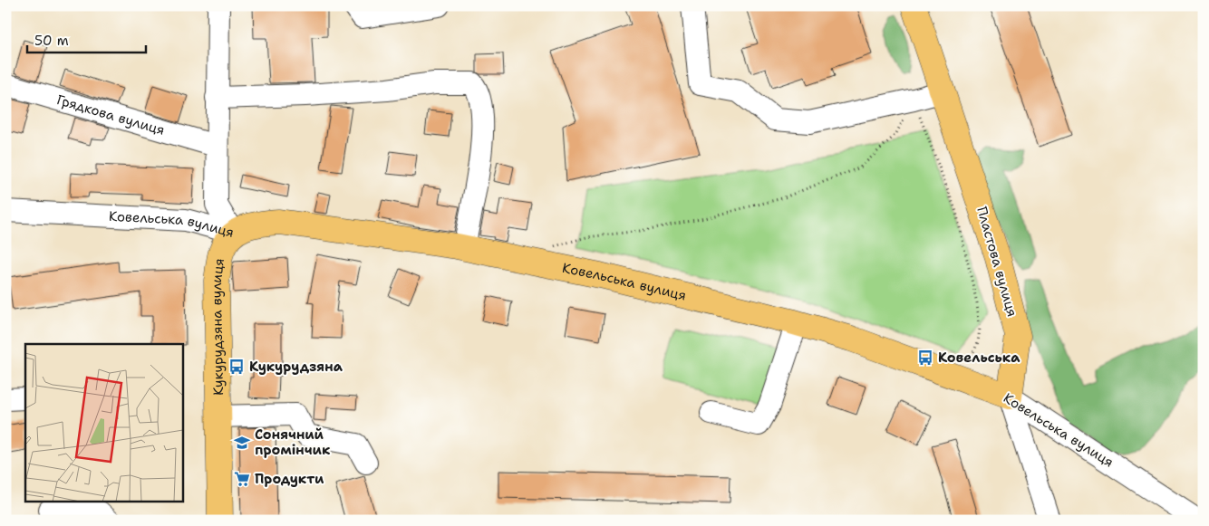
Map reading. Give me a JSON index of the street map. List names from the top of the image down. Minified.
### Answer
{"streets":{"main road":["Ковельська вулиця","Пластова вулиця","Кукурудзяна вулиця"],"street":["Грядкова вулиця"]},"crossings":[["Ковельська вулиця","Пластова вулиця"],["Ковельська вулиця","Кукурудзяна вулиця"]],"places":{"bus stop":["Ковельська","Кукурудзяна"],"school or university":["Сонячний промінчик"],"supermarket":["Продукти"]},"scale_bar":"50 m"}
